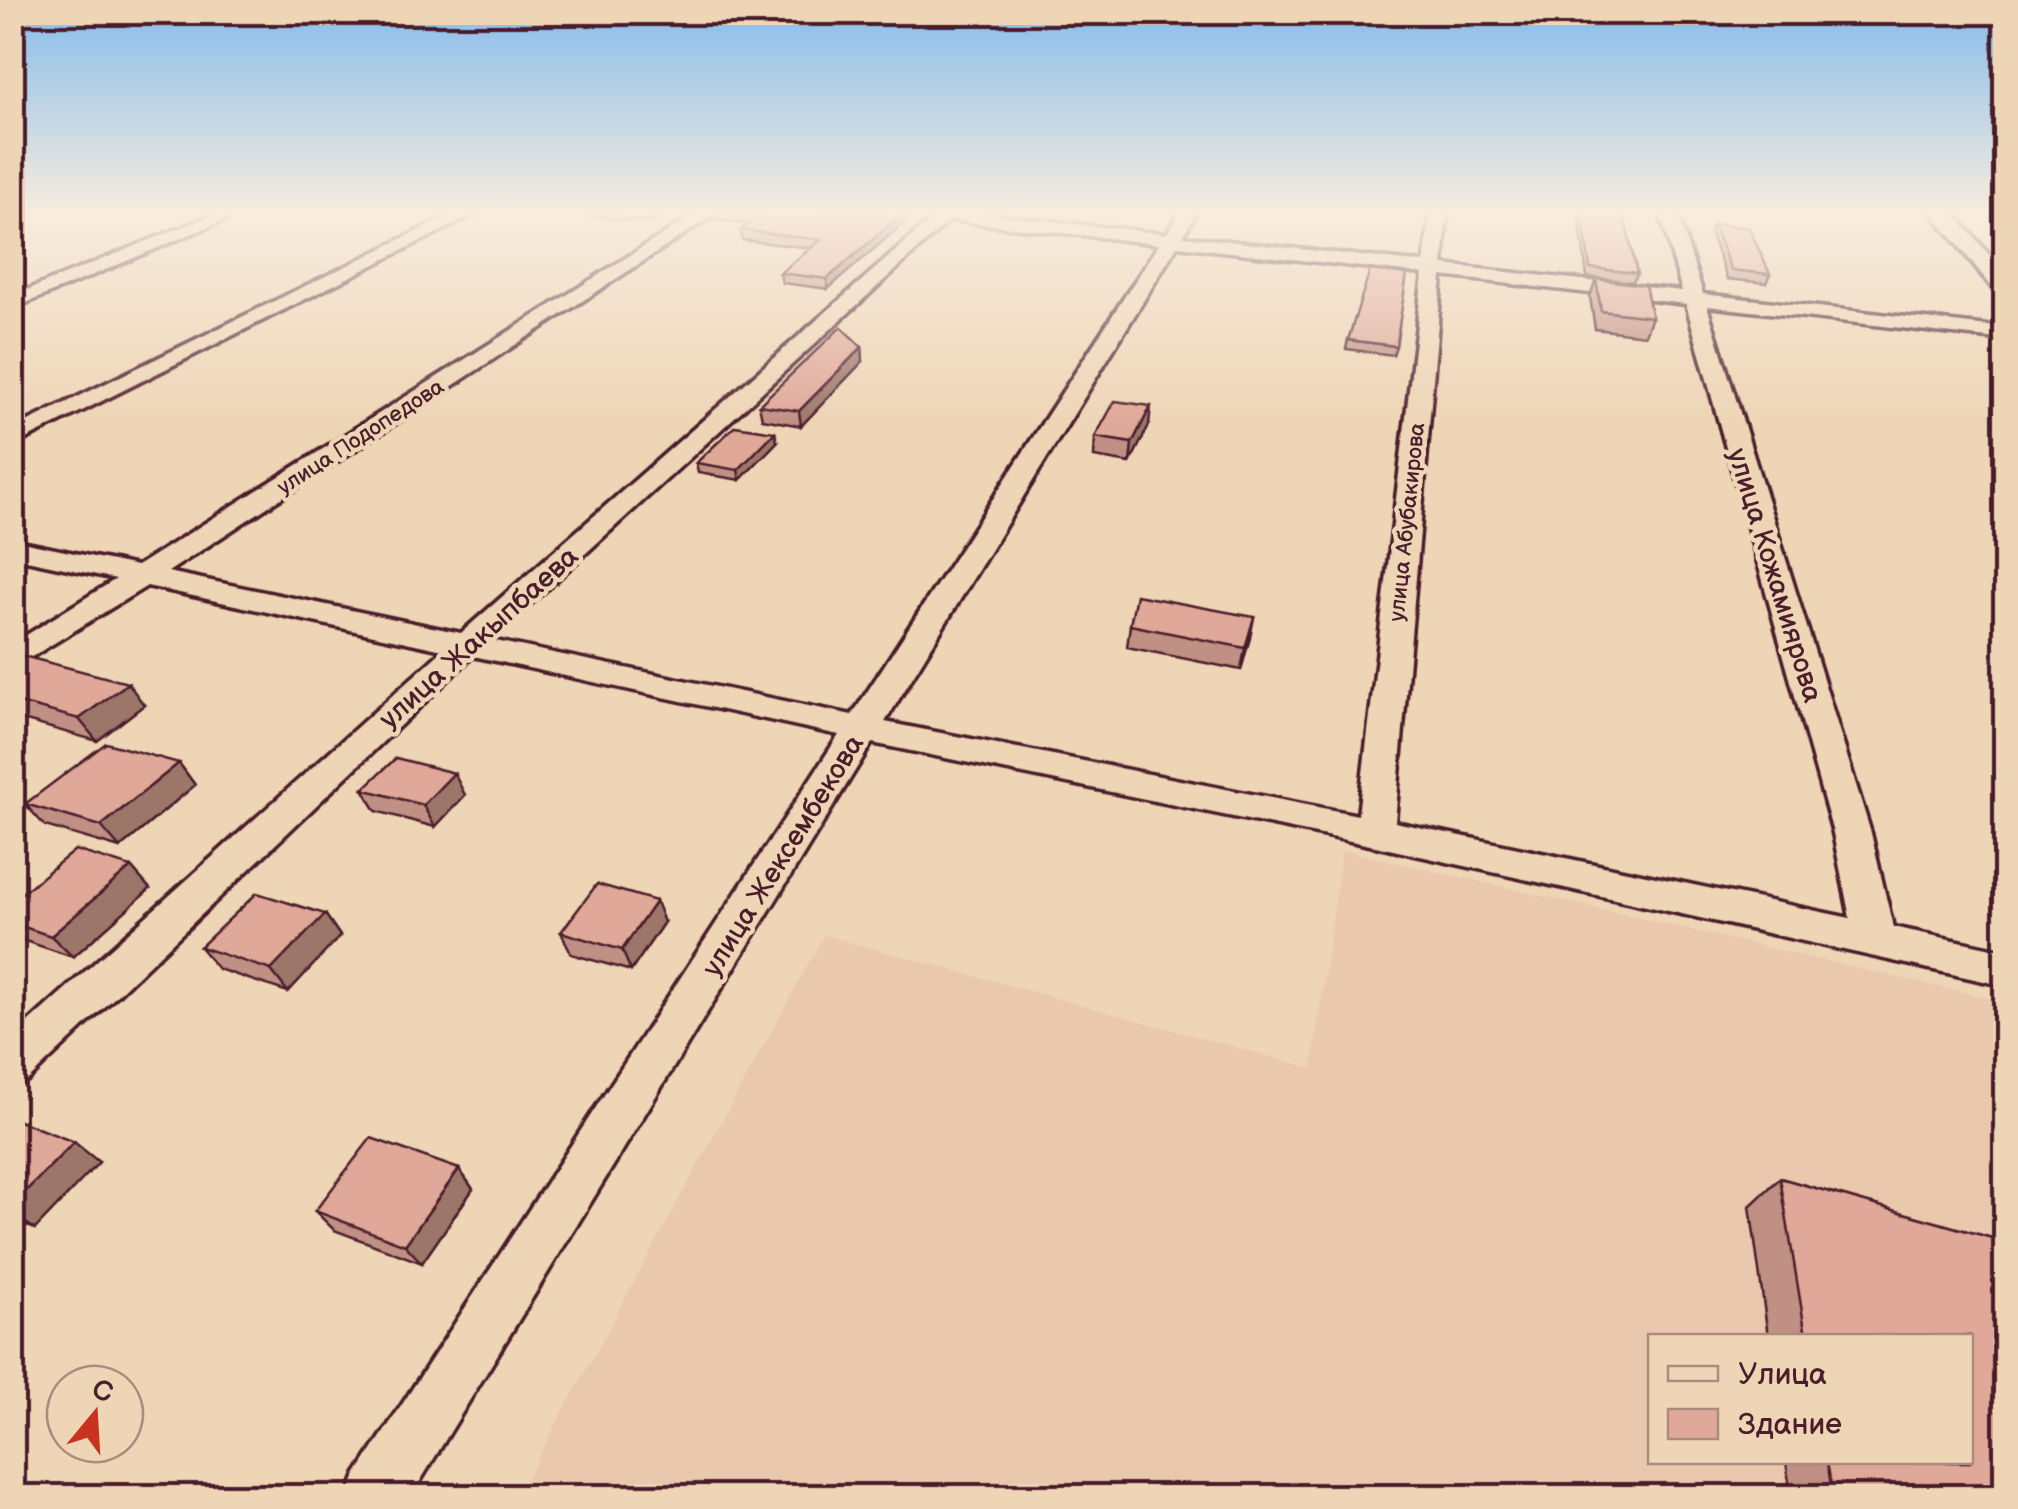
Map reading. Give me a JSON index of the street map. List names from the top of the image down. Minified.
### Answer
{"streets":{"street":["улица Подопедова","улица Абубакирова","улица Кожамиярова","улица Жакыпбаева","улица Жексембекова"]},"legend":["Улица","Здание"],"north":"top"}
